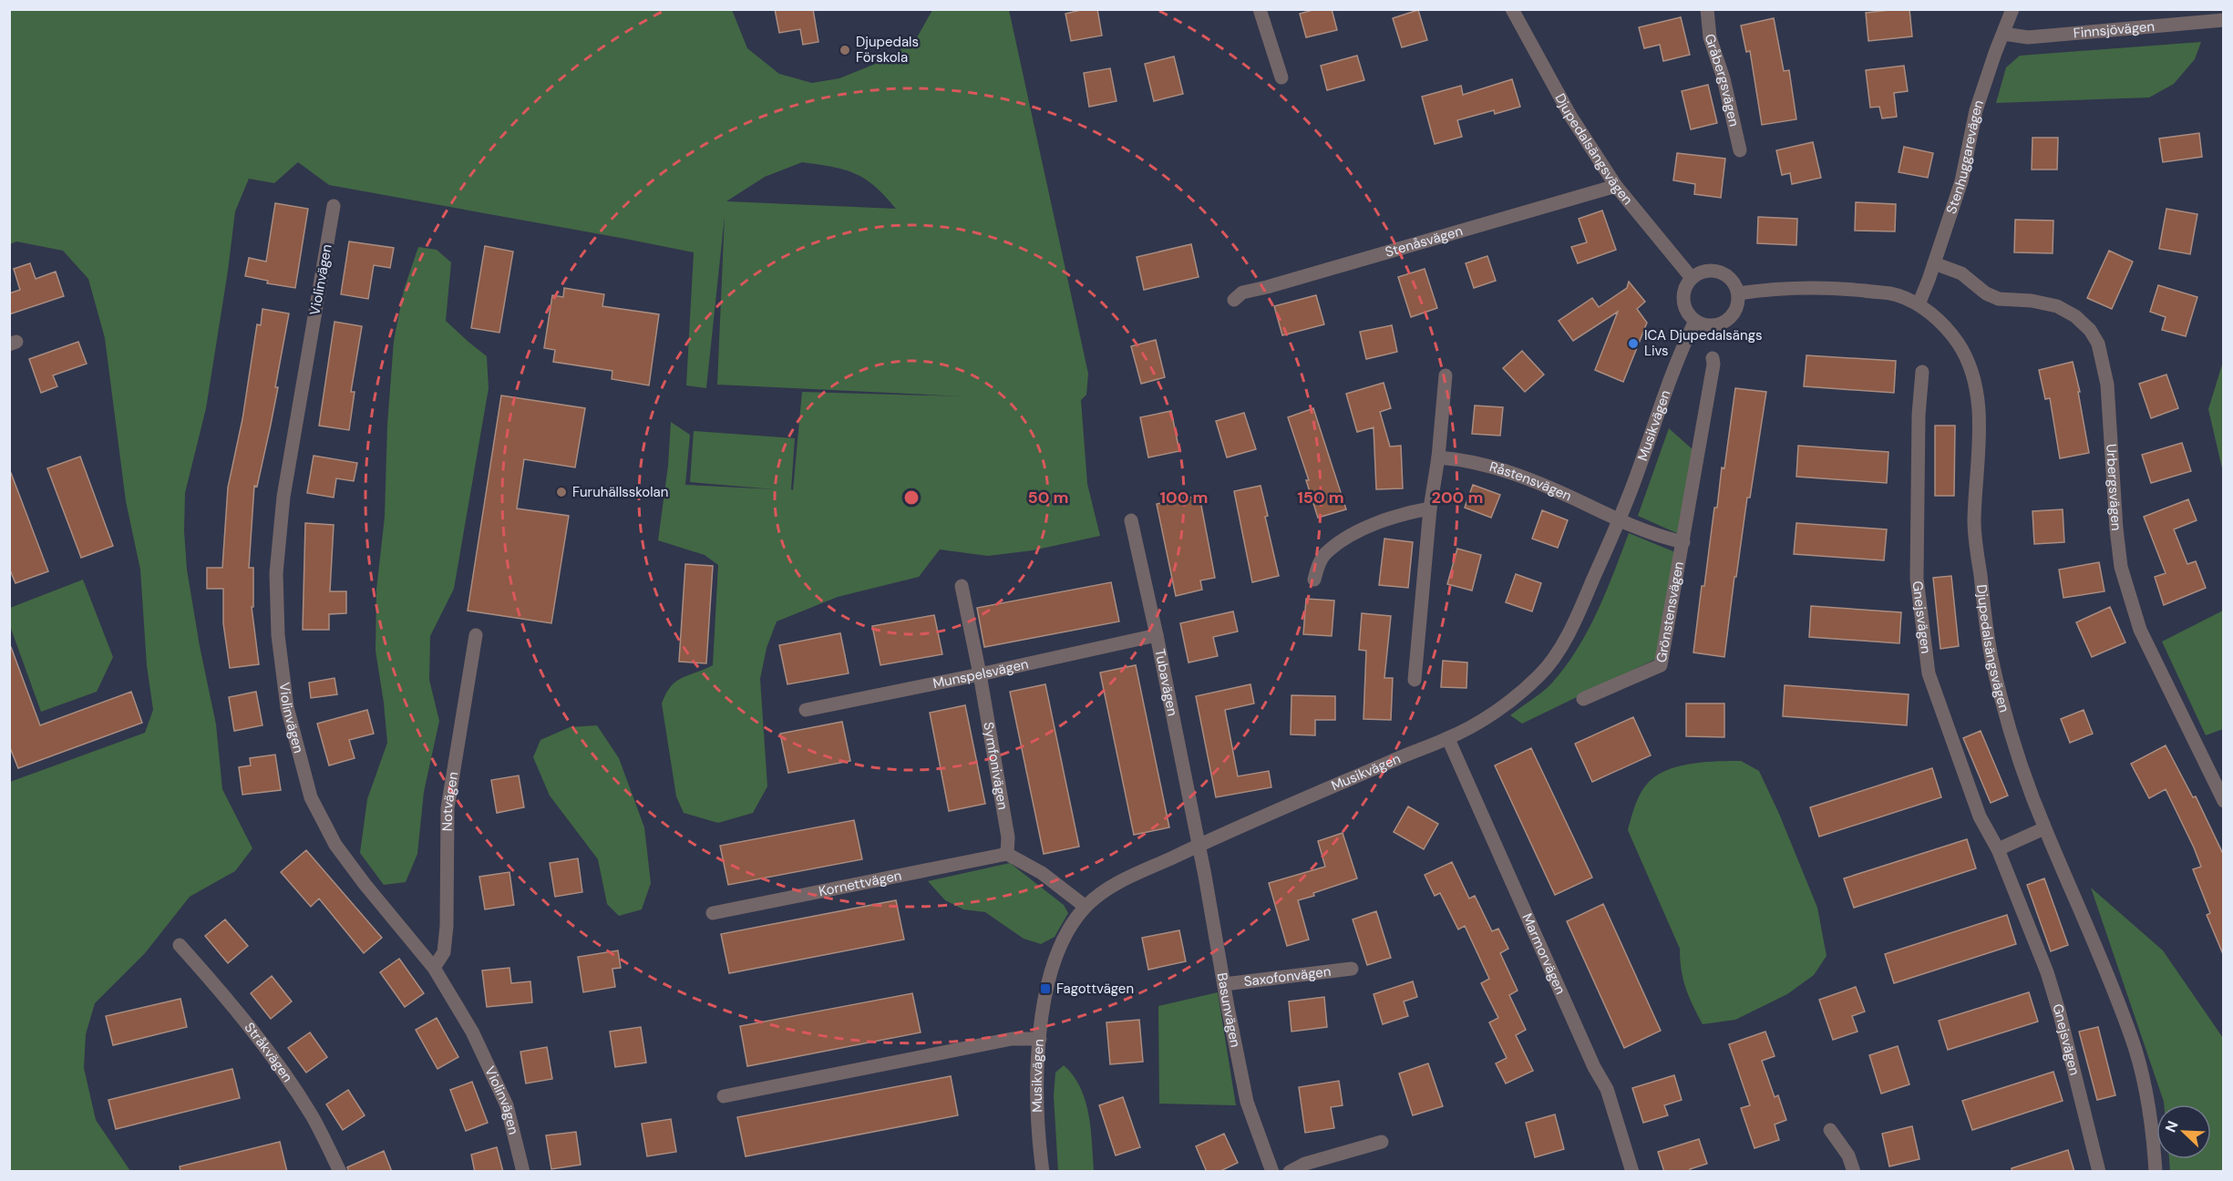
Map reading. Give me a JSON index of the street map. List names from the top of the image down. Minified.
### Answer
{"streets":{"street":["Finnsjövägen","Gråbergsvägen","Djupedalsängsvägen","Stenhuggarevägen","Stenåsvägen","Violinvägen","Musikvägen","Råstensvägen","Urbergsvägen","Grönstensvägen","Gnejsvägen","Munspelsvägen","Tubavägen","Symfonivägen","Notvägen","Kornettvägen","Marmorvägen","Saxofonvägen","Basunvägen","Stråkvägen"]},"crossings":[["Finnsjövägen","Stenhuggarevägen"],["Djupedalsängsvägen","Stenhuggarevägen"],["Djupedalsängsvägen","Stenåsvägen"],["Djupedalsängsvägen","Musikvägen"],["Stenhuggarevägen","Urbergsvägen"],["Violinvägen","Notvägen"],["Musikvägen","Råstensvägen"],["Musikvägen","Grönstensvägen"],["Musikvägen","Tubavägen"],["Musikvägen","Marmorvägen"],["Musikvägen","Basunvägen"],["Råstensvägen","Grönstensvägen"],["Munspelsvägen","Tubavägen"],["Munspelsvägen","Symfonivägen"],["Tubavägen","Basunvägen"],["Symfonivägen","Kornettvägen"],["Saxofonvägen","Basunvägen"]],"places":{"other":["Djupedals Förskola","ICA Djupedalsängs Livs","Furuhällsskolan"],"transit":["Fagottvägen"]},"north":"top left","rings":["50 m","100 m","150 m","200 m"]}
